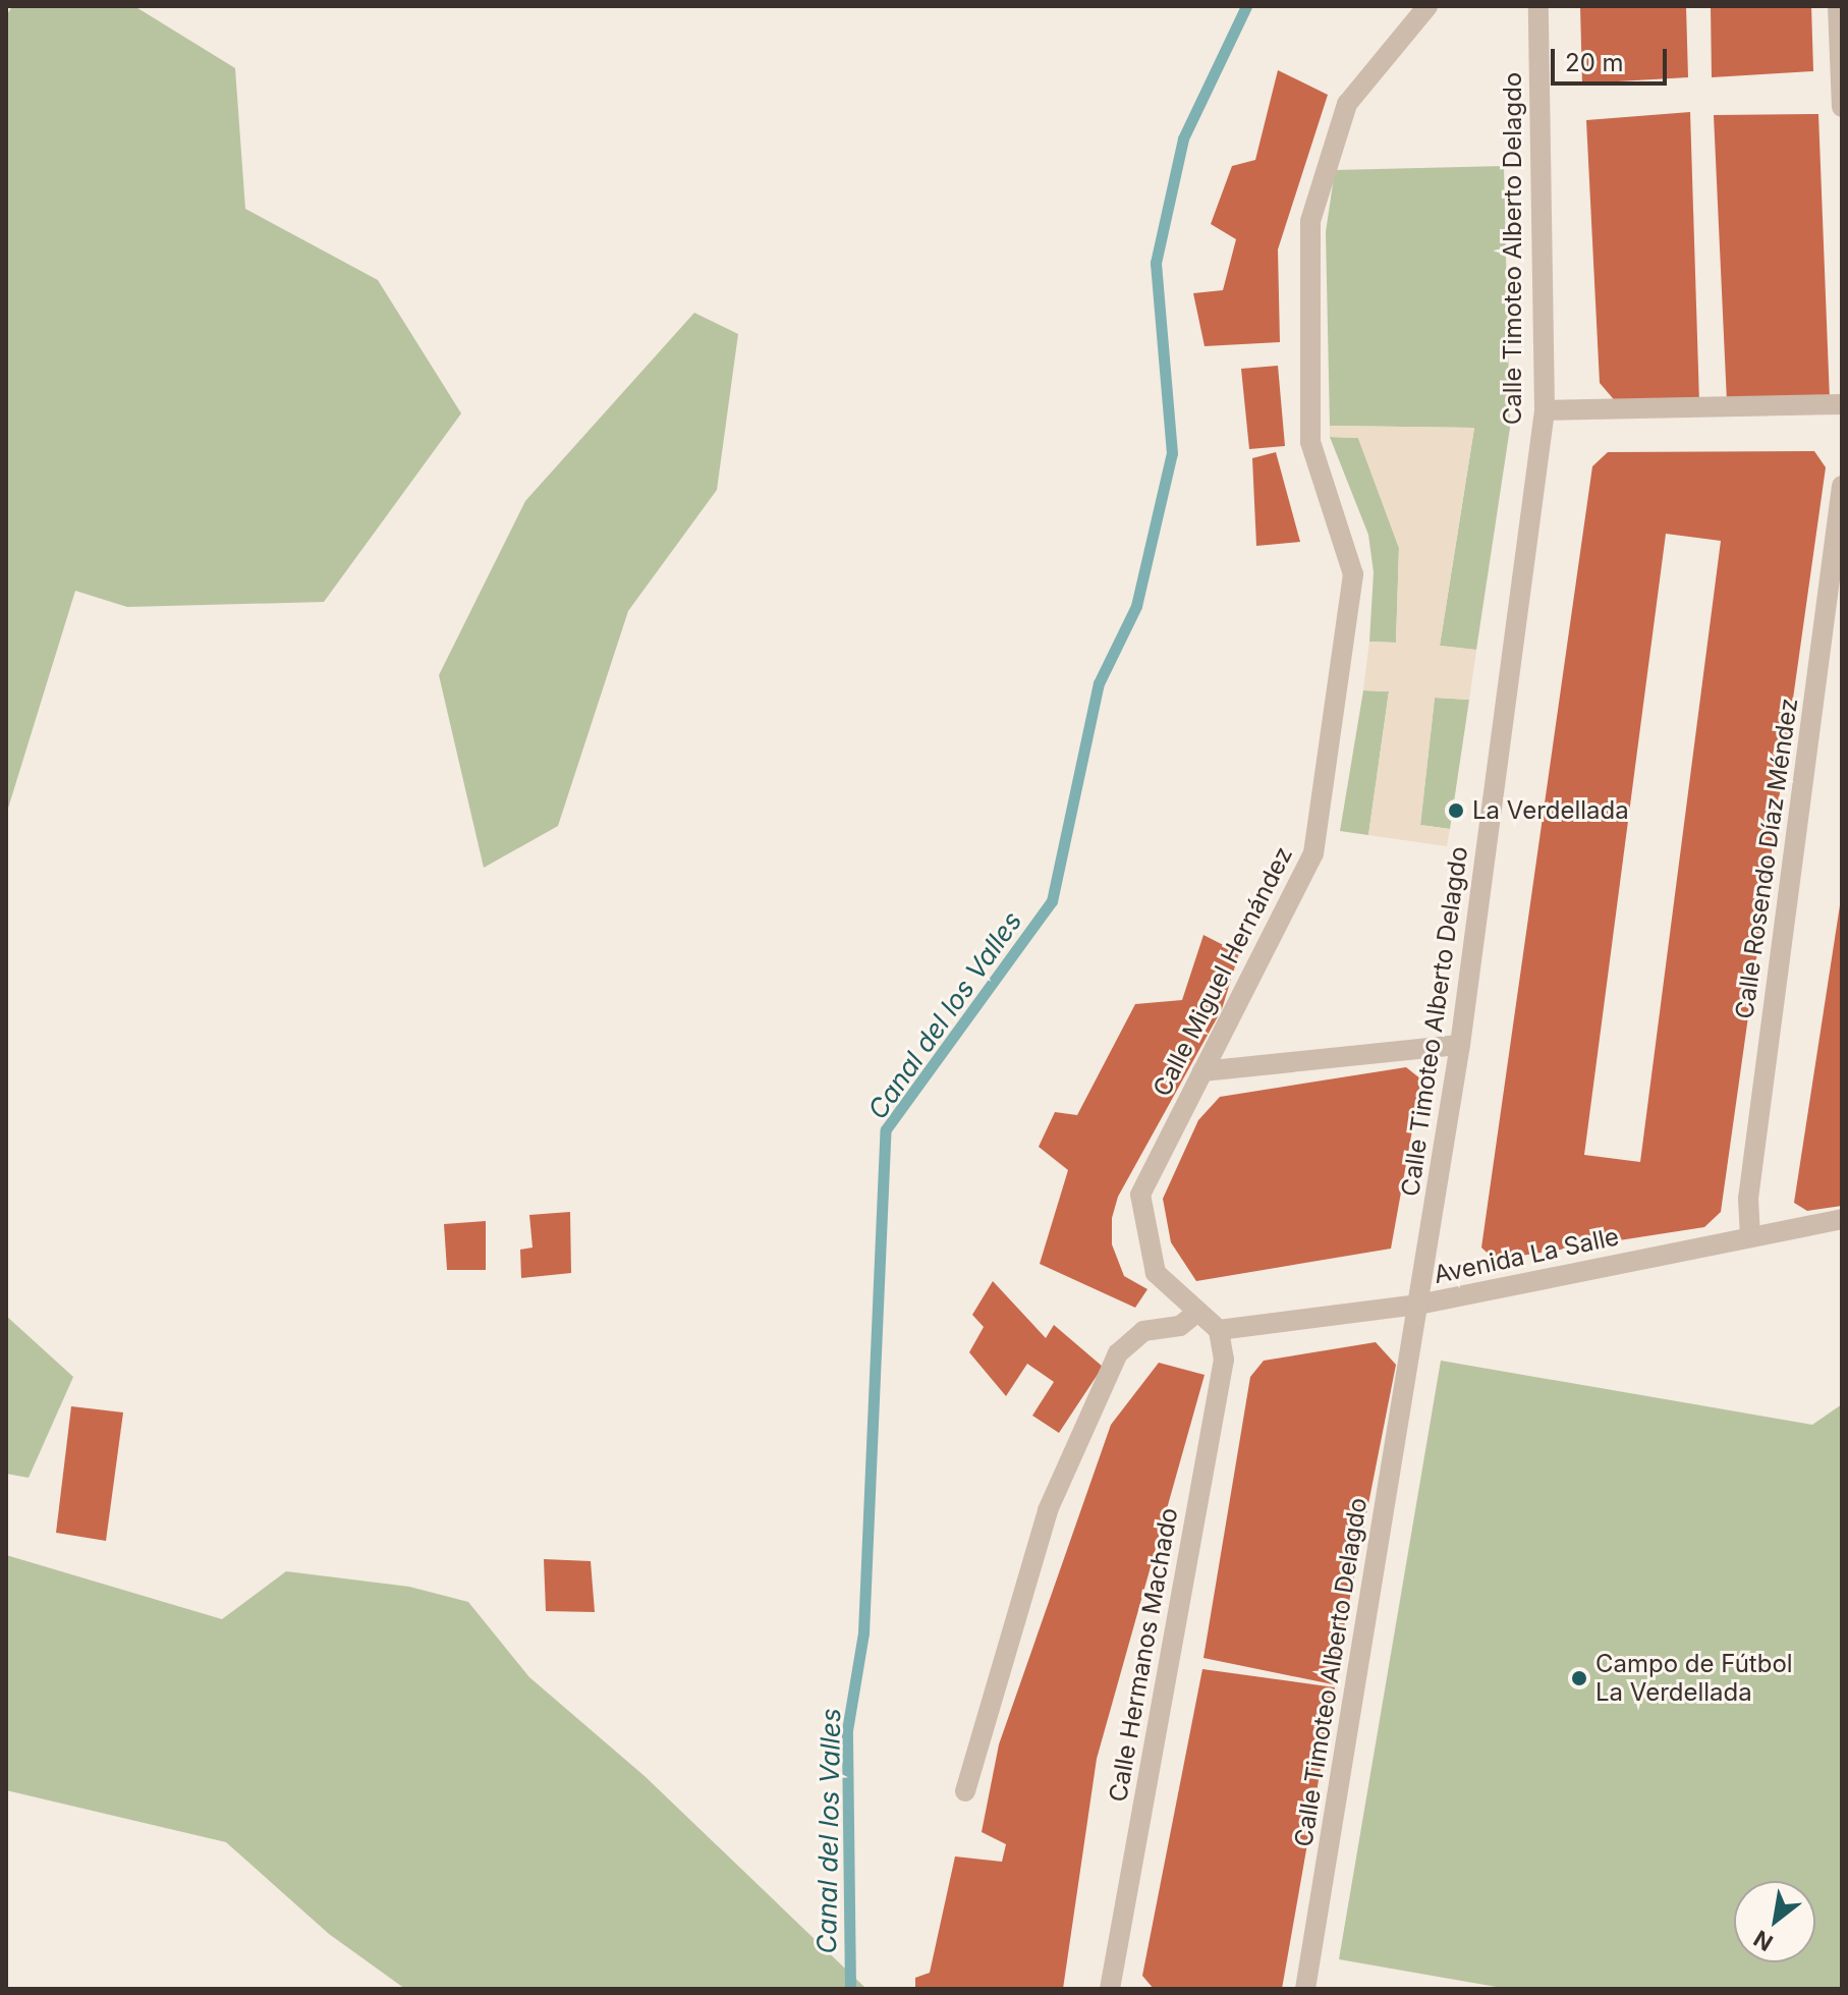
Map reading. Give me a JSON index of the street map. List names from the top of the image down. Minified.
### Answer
{"streets":{"street":["Calle Timoteo Alberto Delagdo","Calle Rosendo Díaz Méndez","Calle Miguel Hernández","Avenida La Salle","Calle Hermanos Machado"]},"crossings":[["Calle Timoteo Alberto Delagdo","Avenida La Salle"],["Calle Rosendo Díaz Méndez","Avenida La Salle"],["Calle Miguel Hernández","Avenida La Salle"],["Calle Miguel Hernández","Calle Hermanos Machado"],["Avenida La Salle","Calle Hermanos Machado"]],"water":["Canal del los Valles"],"places":["La Verdellada","Campo de Fútbol La Verdellada"],"scale_bar":"20 m","north":"bottom left"}
